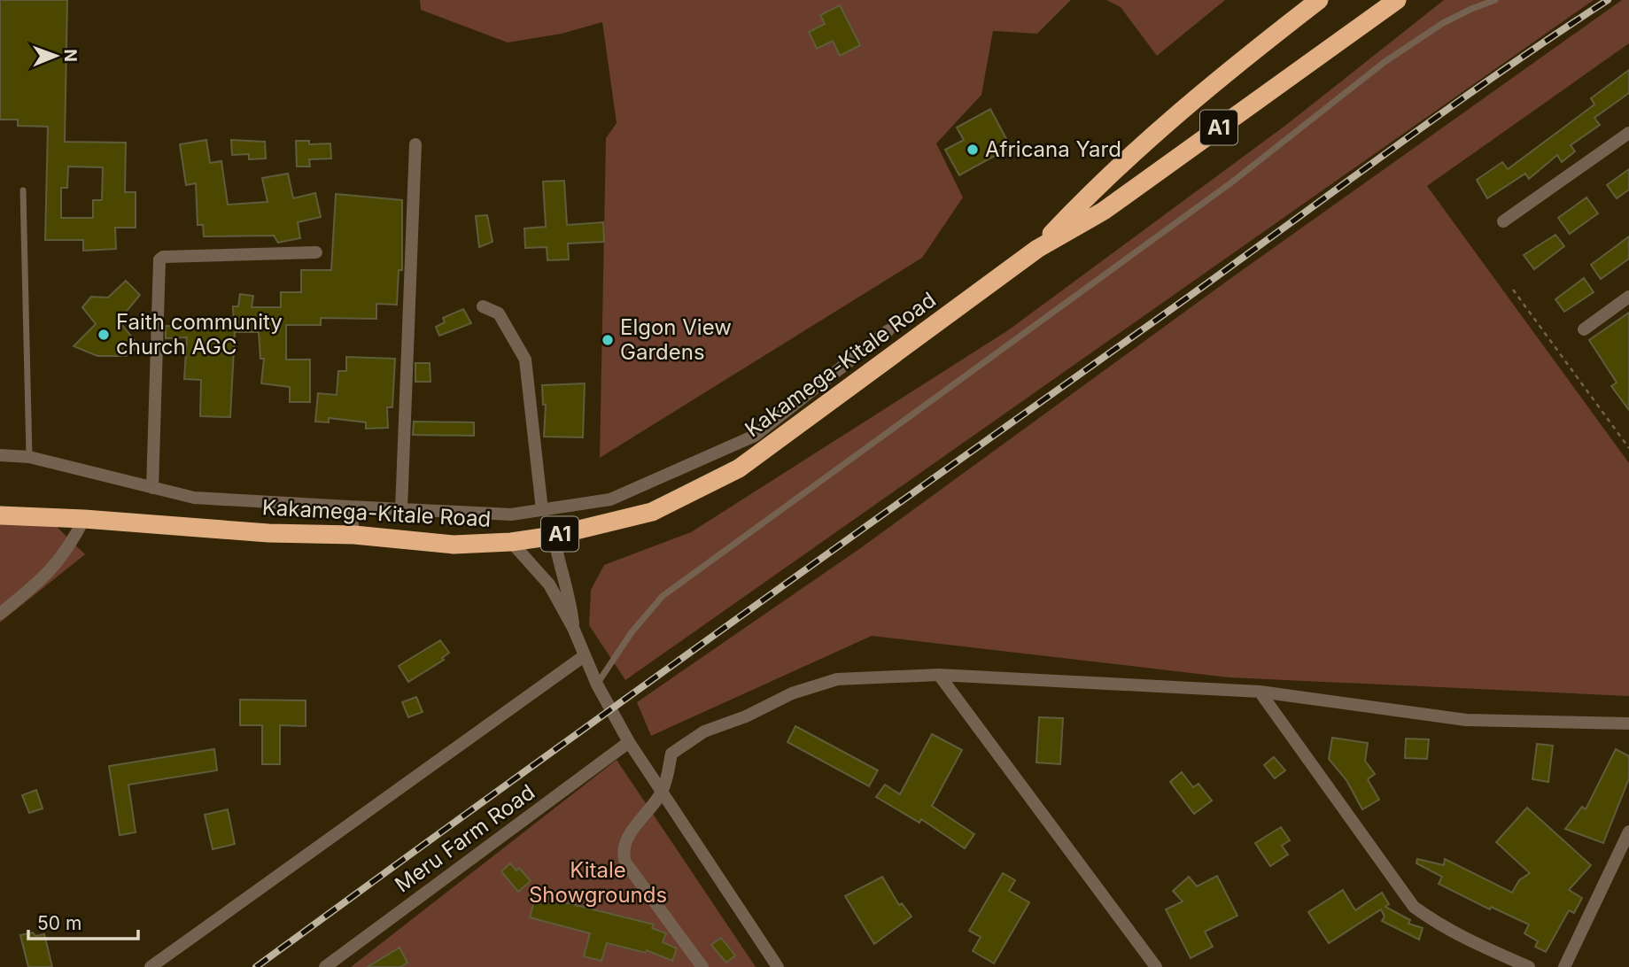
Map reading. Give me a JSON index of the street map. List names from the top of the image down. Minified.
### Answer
{"streets":{"highway":["A1","Kakamega-Kitale Road"],"street":["Meru Farm Road"]},"parks":["Kitale Showgrounds"],"places":["Africana Yard","Faith community church AGC","Elgon View Gardens"],"scale_bar":"50 m","north":"right"}
